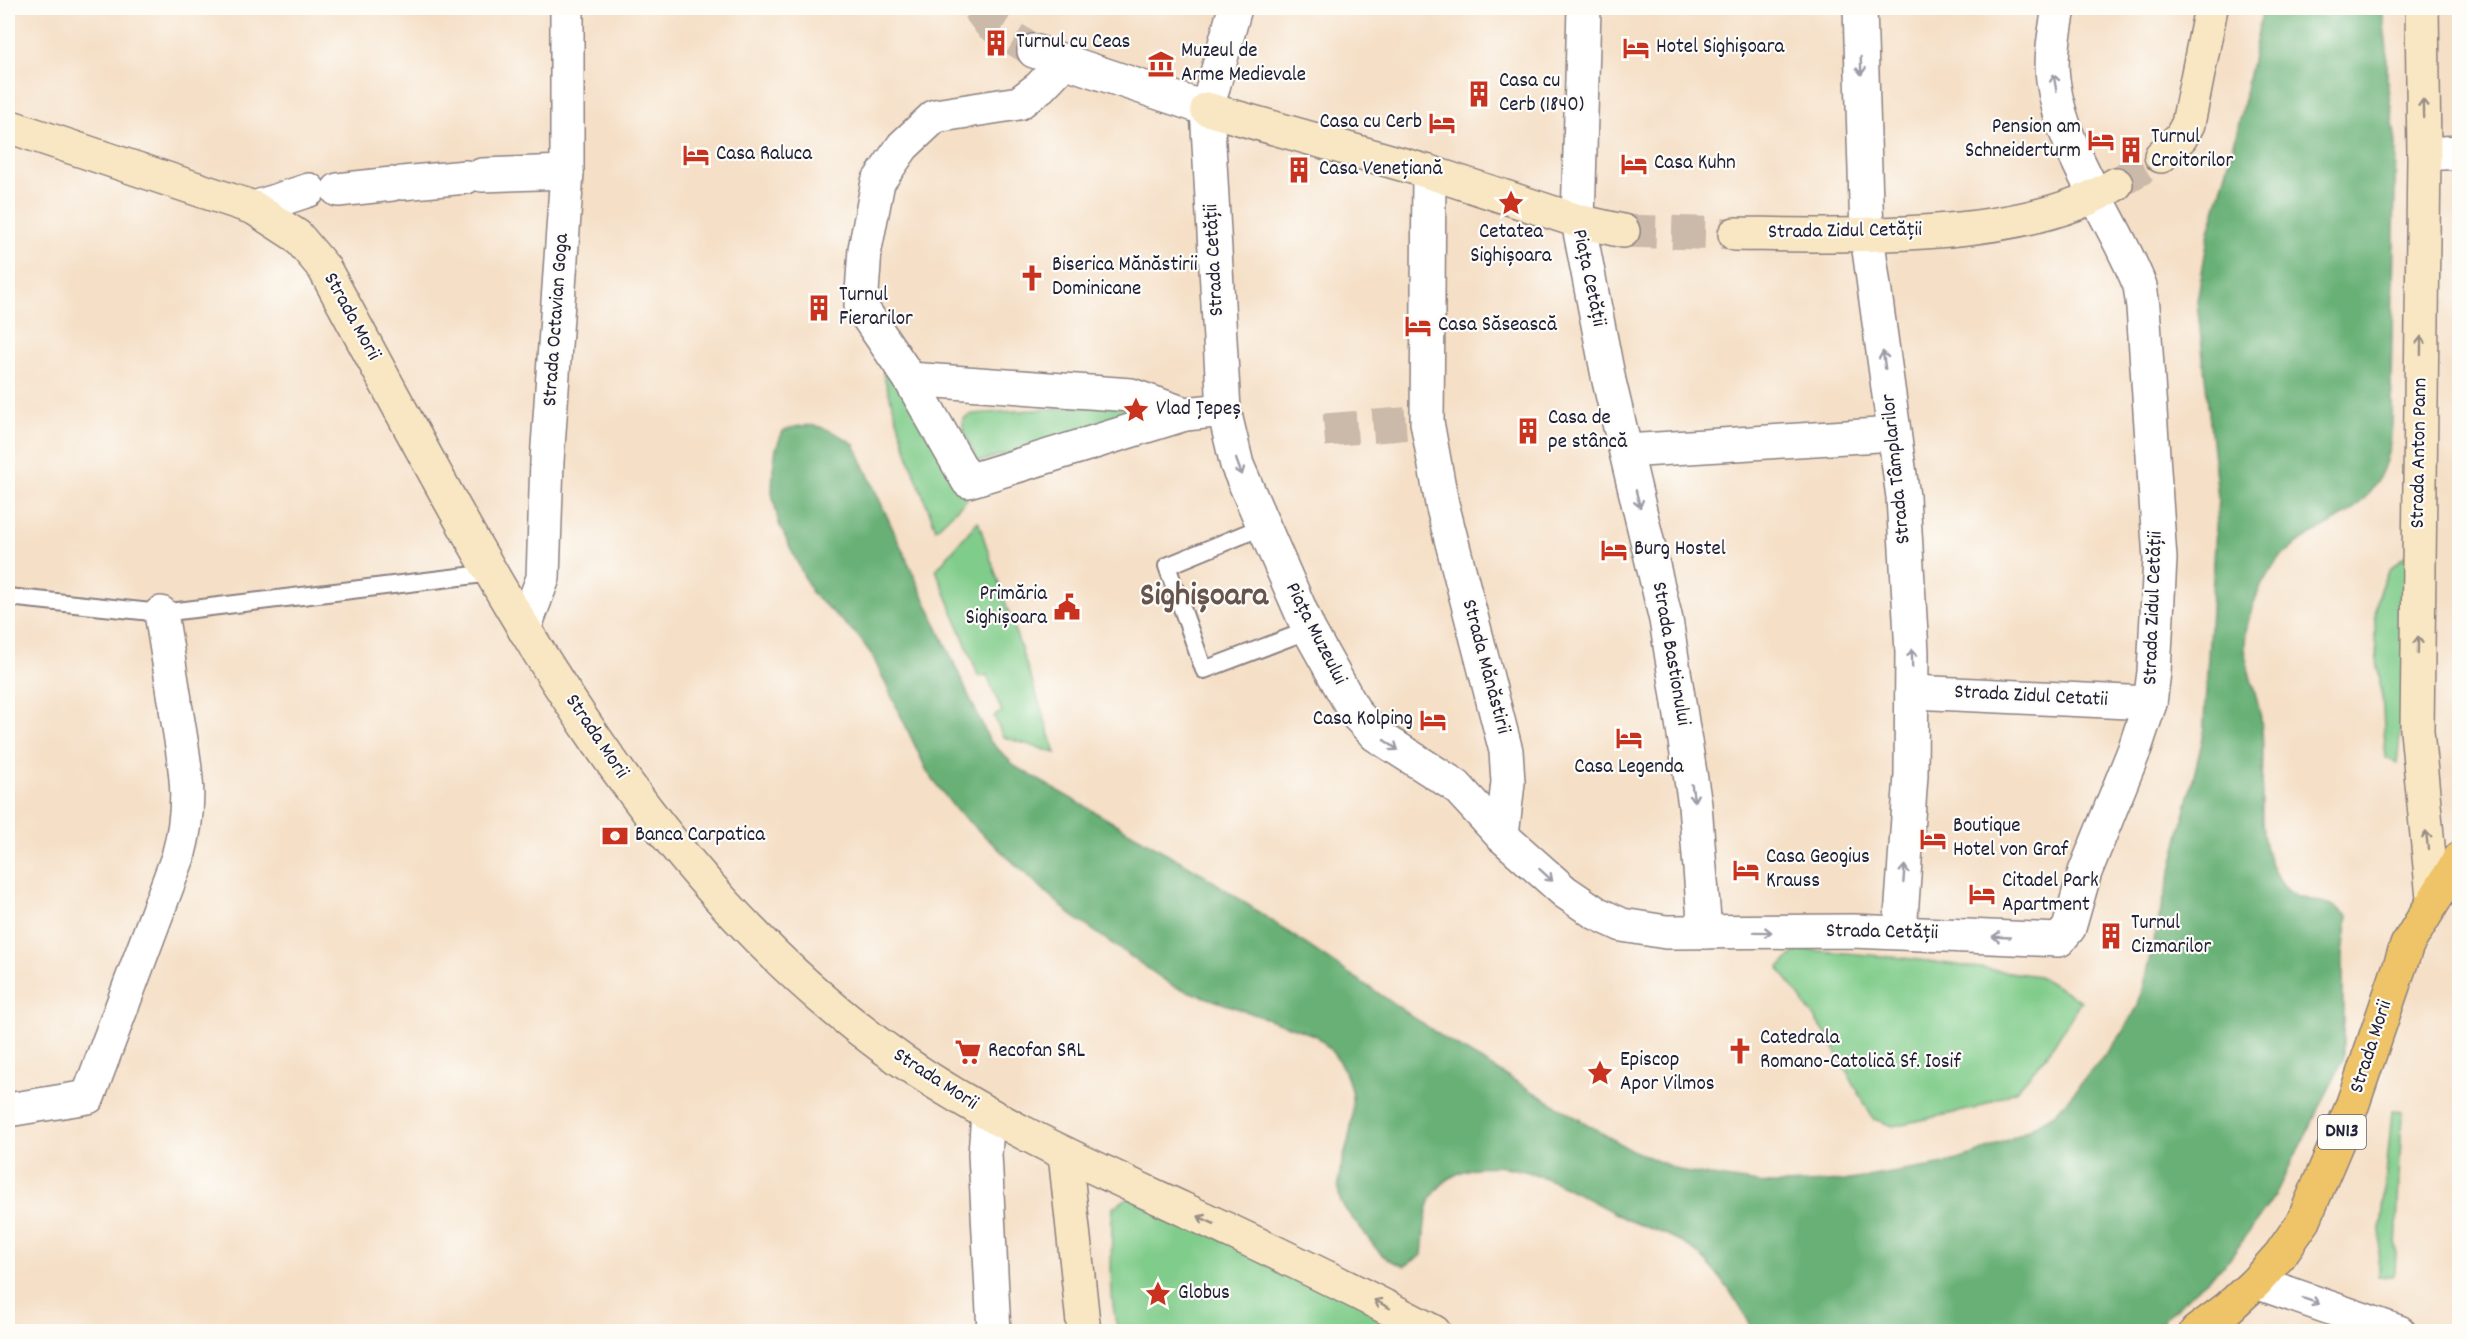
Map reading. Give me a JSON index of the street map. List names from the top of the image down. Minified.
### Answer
{"streets":{"highway":["Strada Morii","DN13"],"street":["Strada Zidul Cetății","Strada Cetății","Piața Cetății","Strada Octavian Goga","Strada Anton Pann","Strada Tâmplarilor","Piața Muzeului","Strada Bastionului","Strada Mănăstirii","Strada Zidul Cetatii"]},"crossings":[["Strada Zidul Cetății","Strada Cetății"],["Strada Zidul Cetății","Strada Tâmplarilor"],["Strada Zidul Cetății","Strada Zidul Cetatii"],["Strada Cetății","Piața Cetății"],["Strada Cetății","Strada Tâmplarilor"],["Strada Cetății","Piața Muzeului"],["Strada Cetății","Strada Bastionului"],["Piața Cetății","Strada Bastionului"],["Piața Cetății","Strada Mănăstirii"],["Strada Morii","Strada Octavian Goga"],["Strada Morii","Strada Anton Pann"],["Strada Morii","DN13"],["Strada Anton Pann","DN13"],["Strada Tâmplarilor","Strada Zidul Cetatii"],["Piața Muzeului","Strada Mănăstirii"]],"one_way":["Strada Anton Pann","Piața Muzeului","Strada Bastionului"],"districts":["Sighișoara"],"places":{"building":["Turnul cu Ceas","Casa cu Cerb (1840)","Turnul Croitorilor","Casa Venețiană","Turnul Fierarilor","Casa de pe stâncă","Turnul Cizmarilor"],"hotel":["Hotel Sighișoara","Casa cu Cerb","Pension am Schneiderturm","Casa Raluca","Casa Kuhn","Casa Săsească","Burg Hostel","Casa Kolping","Casa Legenda","Boutique Hotel von Graf","Casa Geogius Krauss","Citadel Park Apartment"],"museum":["Muzeul de Arme Medievale"],"place":["Cetatea Sighișoara","Vlad Țepeș","Episcop Apor Vilmos","Globus"],"church":["Biserica Mănăstirii Dominicane","Catedrala Romano-Catolică Sf. Iosif"],"public building":["Primăria Sighișoara"],"bank":["Banca Carpatica"],"supermarket":["Recofan SRL"]}}
